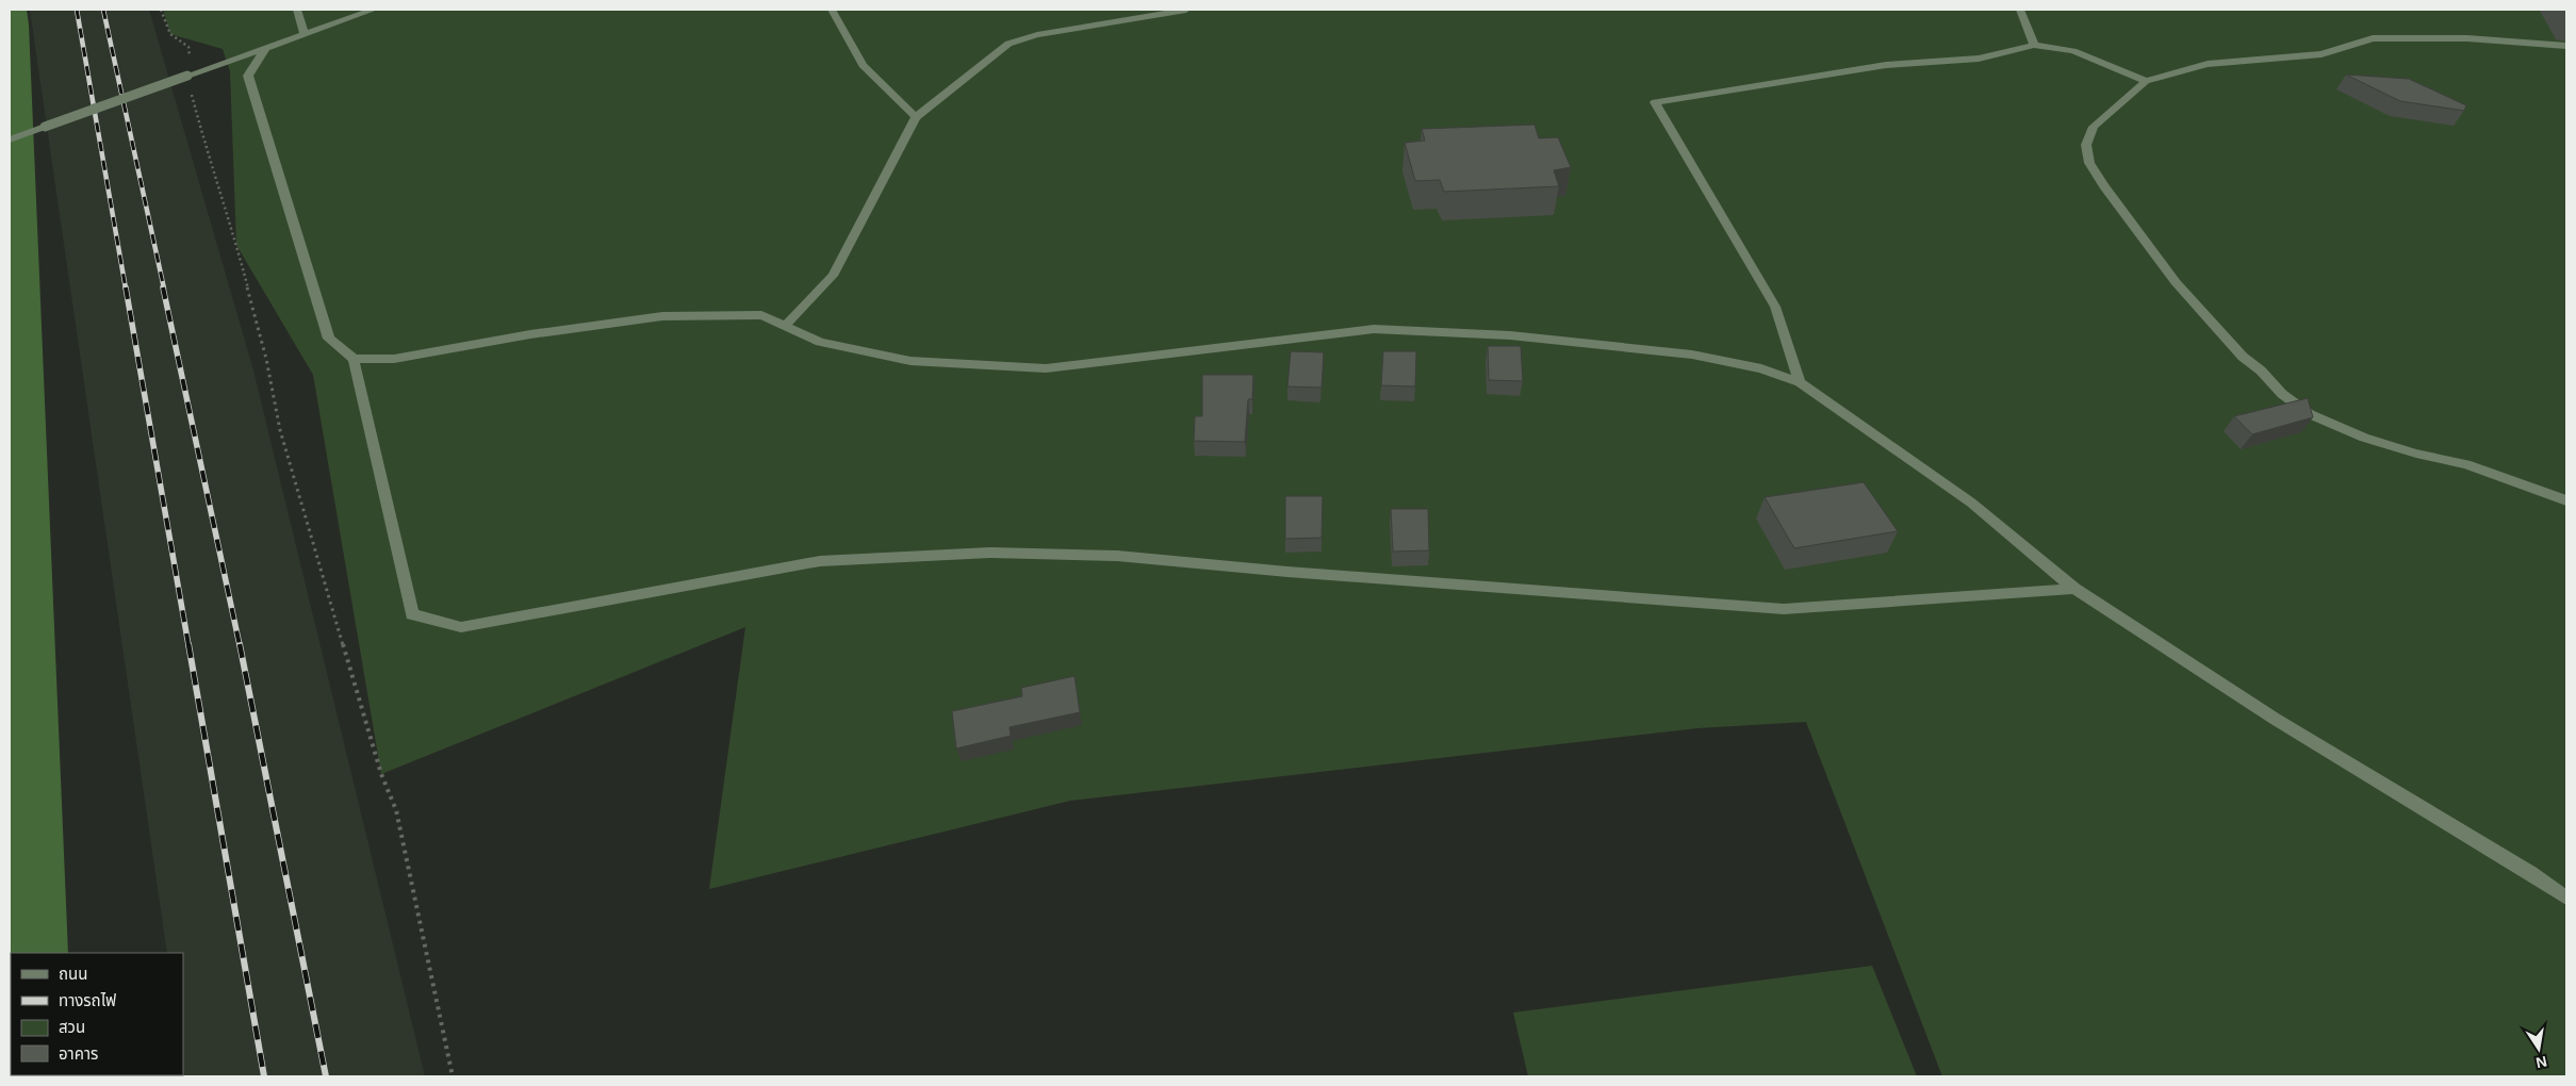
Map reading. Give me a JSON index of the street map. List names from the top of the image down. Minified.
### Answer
{"legend":["ถนน","ทางรถไฟ","สวน","อาคาร"],"north":"bottom"}
